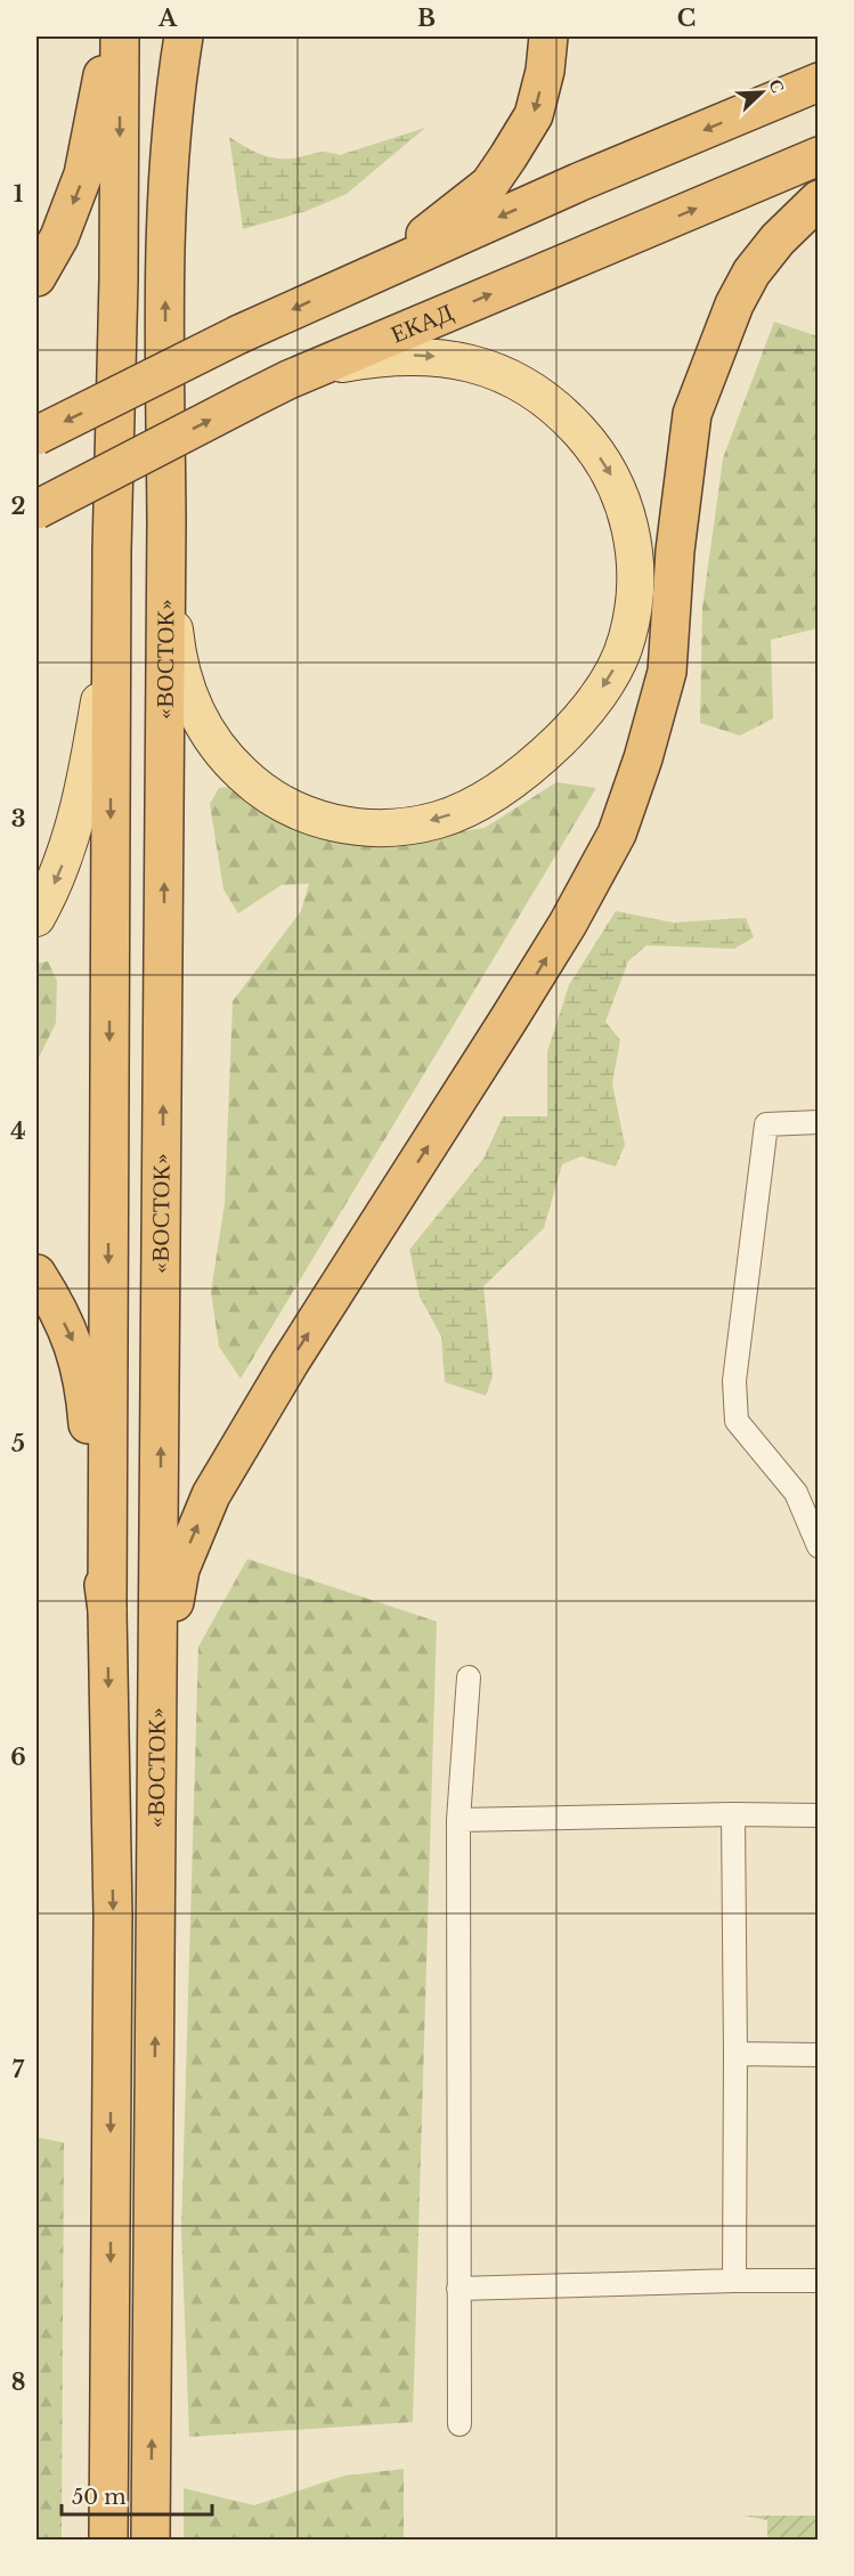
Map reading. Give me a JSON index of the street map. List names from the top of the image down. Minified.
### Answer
{"streets":{"highway":["ЕКАД","«ВОСТОК»"]},"scale_bar":"50 m","north":"top right","grid":{"columns":["A","B","C"],"rows":["1","2","3","4","5","6","7","8"]}}
